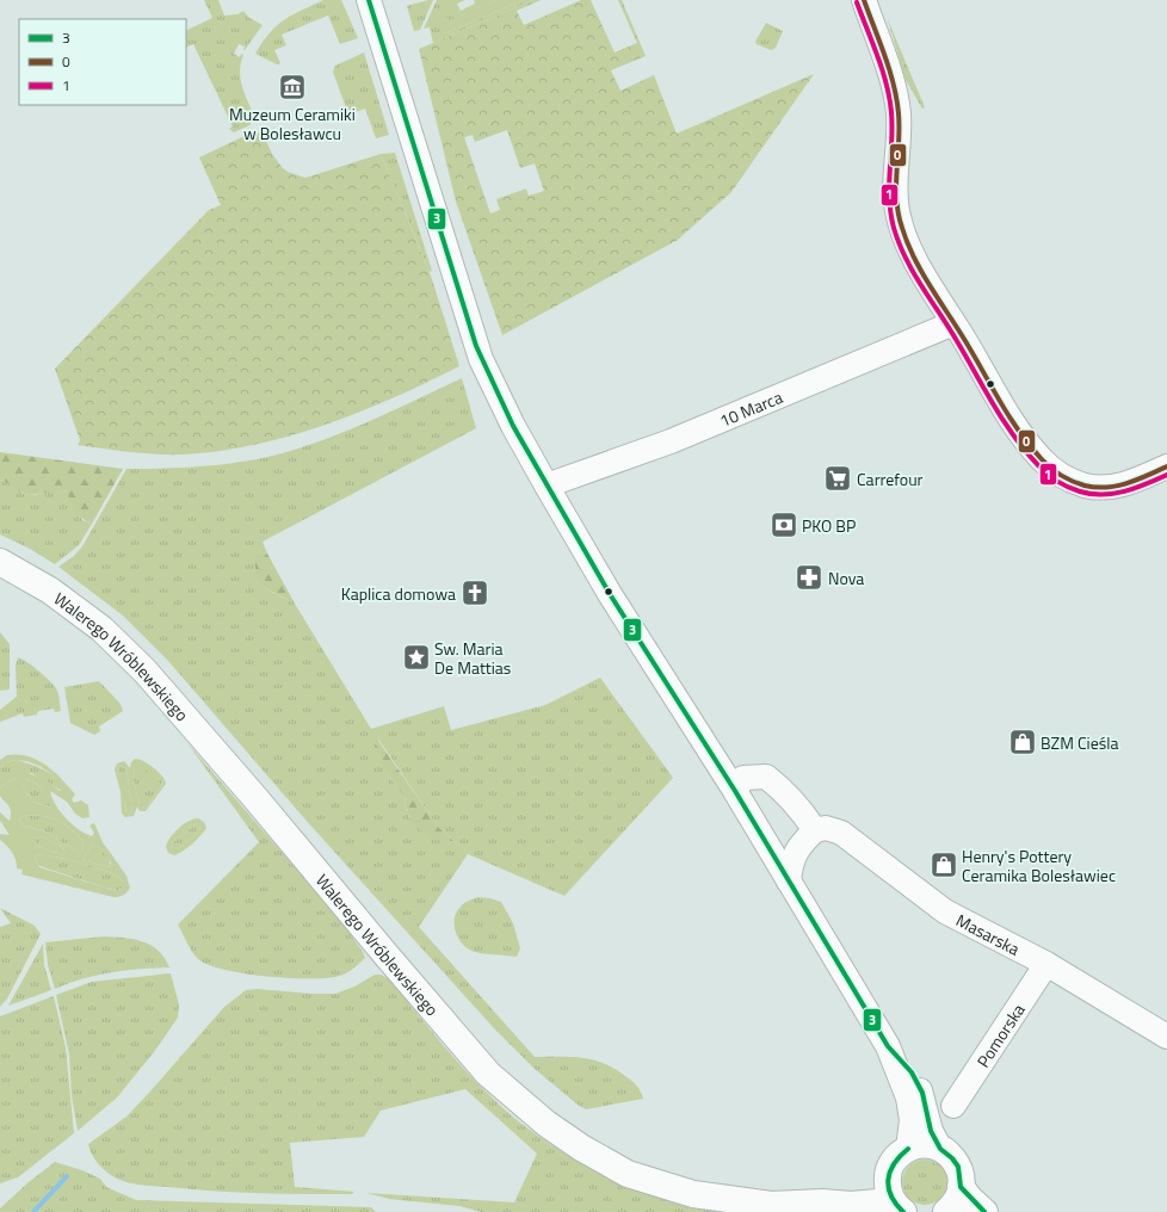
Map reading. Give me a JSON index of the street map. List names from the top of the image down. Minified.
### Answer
{"streets":{"main road":["Walerego Wróblewskiego"],"street":["10 Marca","Masarska","Pomorska"]},"crossings":[["Masarska","Pomorska"]],"places":{"museum":["Muzeum Ceramiki w Bolesławcu"],"supermarket":["Carrefour"],"bank":["PKO BP"],"pharmacy":["Nova"],"church":["Kaplica domowa"],"place":["Sw. Maria De Mattias"],"shop":["BZM Cieśla","Henry's Pottery Ceramika Bolesławiec"]},"lines":["transit line 3","transit line 0","transit line 1"],"legend":["3","0","1"]}
